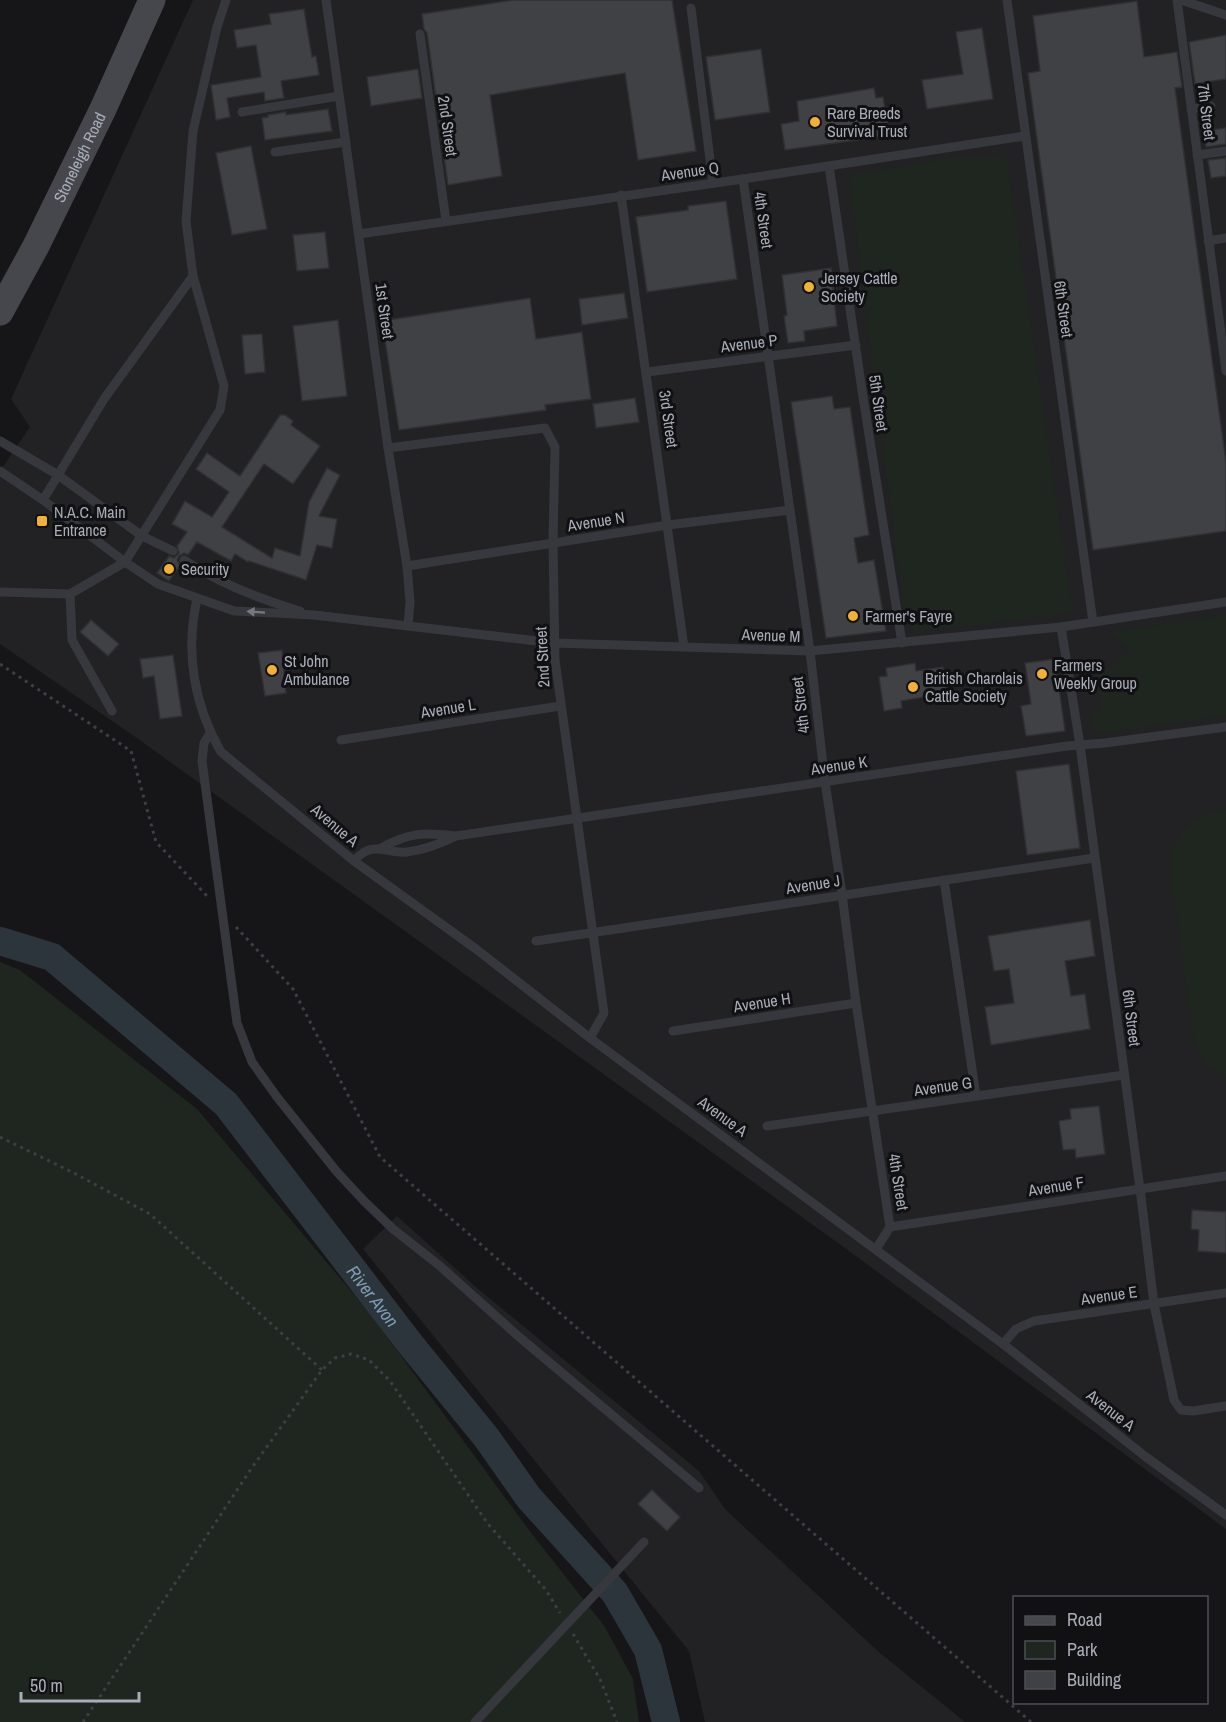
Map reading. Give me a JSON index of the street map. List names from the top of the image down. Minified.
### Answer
{"streets":{"main road":["Stoneleigh Road"],"lane":["7th Street","2nd Street","Avenue Q","4th Street","6th Street","1st Street","Avenue P","5th Street","3rd Street","Avenue N","Avenue M","Avenue L","Avenue K","Avenue A","Avenue J","Avenue H","Avenue G","Avenue F","Avenue E"]},"crossings":[["2nd Street","Avenue Q"],["2nd Street","1st Street"],["2nd Street","Avenue N"],["2nd Street","Avenue M"],["2nd Street","Avenue L"],["2nd Street","Avenue K"],["2nd Street","Avenue A"],["2nd Street","Avenue J"],["Avenue Q","4th Street"],["Avenue Q","6th Street"],["Avenue Q","1st Street"],["Avenue Q","5th Street"],["Avenue Q","3rd Street"],["4th Street","Avenue P"],["4th Street","Avenue N"],["4th Street","Avenue M"],["4th Street","Avenue K"],["4th Street","Avenue J"],["4th Street","Avenue H"],["4th Street","Avenue G"],["4th Street","Avenue F"],["6th Street","Avenue M"],["6th Street","Avenue K"],["6th Street","Avenue J"],["6th Street","Avenue G"],["6th Street","Avenue F"],["6th Street","Avenue E"],["1st Street","Avenue N"],["1st Street","Avenue M"],["Avenue P","5th Street"],["Avenue P","3rd Street"],["5th Street","Avenue M"],["3rd Street","Avenue N"],["3rd Street","Avenue M"],["Avenue K","Avenue A"],["Avenue A","Avenue E"]],"water":["River Avon"],"places":{"other":["Rare Breeds Survival Trust","Jersey Cattle Society","Security","Farmer's Fayre","St John Ambulance","Farmers Weekly Group","British Charolais Cattle Society"],"transit":["N.A.C. Main Entrance"]},"legend":["Road","Park","Building"],"scale_bar":"50 m"}
